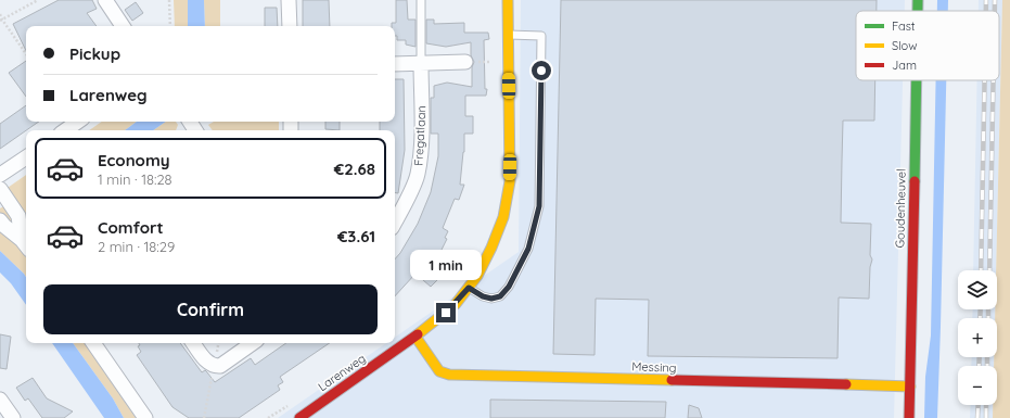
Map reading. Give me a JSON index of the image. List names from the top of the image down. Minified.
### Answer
{"streets":{"street":["Fregatlaan","Goudenheuvel","Messing","Larenweg"]},"crossings":[["Goudenheuvel","Messing"],["Messing","Larenweg"]],"legend":["Fast","Slow","Jam"],"page":{"banner":["Pickup","Larenweg"],"list":[{"name":"Economy","note":"1 min · 18:28","value":"€2.68"},{"name":"Comfort","note":"2 min · 18:29","value":"€3.61"}],"bubble":"1 min","map_buttons":["+","−"],"buttons":"Confirm"}}
